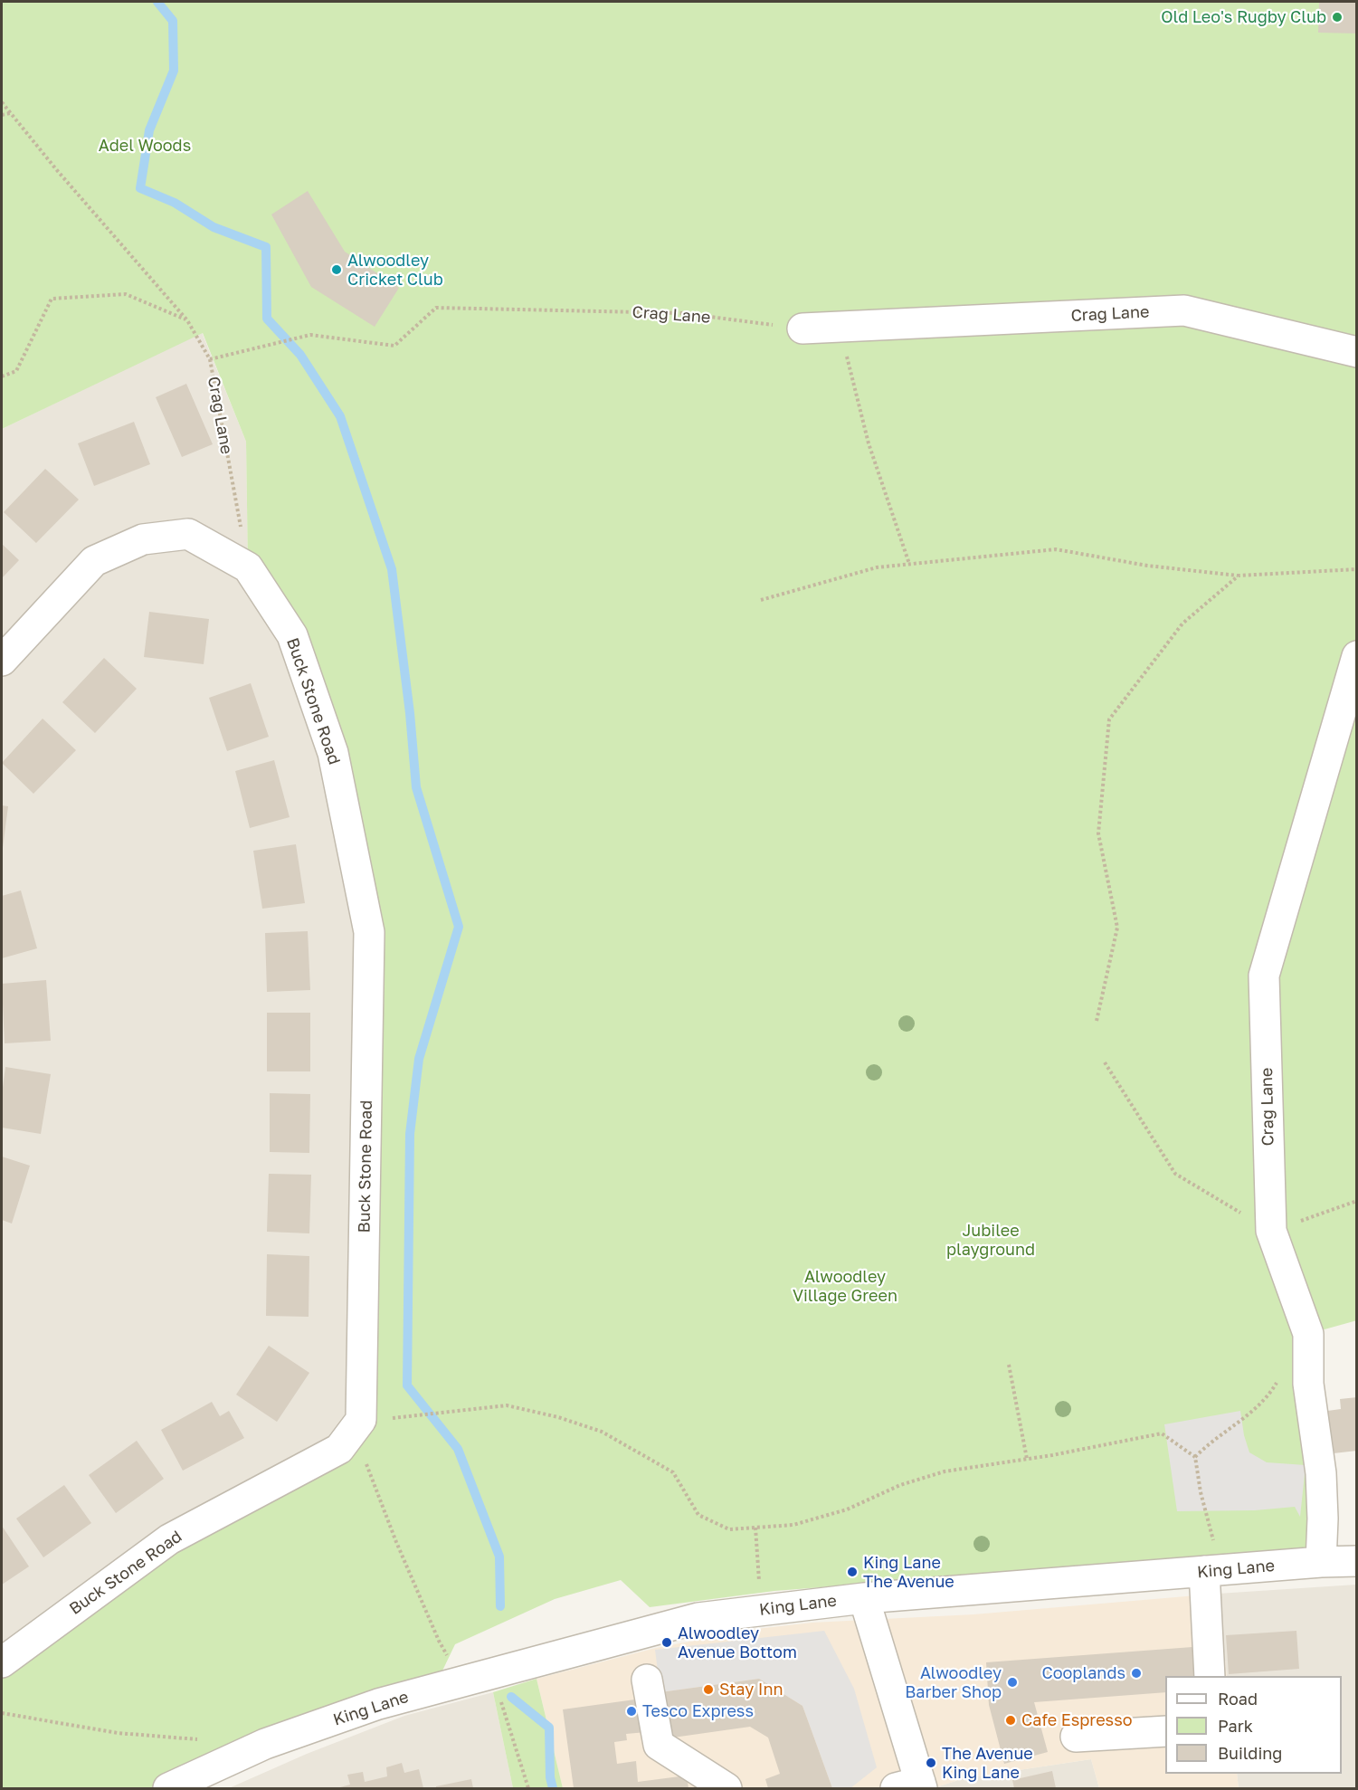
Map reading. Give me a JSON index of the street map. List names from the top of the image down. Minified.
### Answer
{"streets":{"street":["Crag Lane","Buck Stone Road","King Lane"]},"crossings":[["Crag Lane","Buck Stone Road"],["Crag Lane","King Lane"]],"parks":["Adel Woods","Jubilee playground","Alwoodley Village Green"],"places":["Old Leo's Rugby Club","Alwoodley Cricket Club","King Lane The Avenue","Alwoodley Avenue Bottom","Cooplands","Alwoodley Barber Shop","Stay Inn","Tesco Express","Cafe Espresso","The Avenue King Lane"],"legend":["Road","Park","Building"]}
